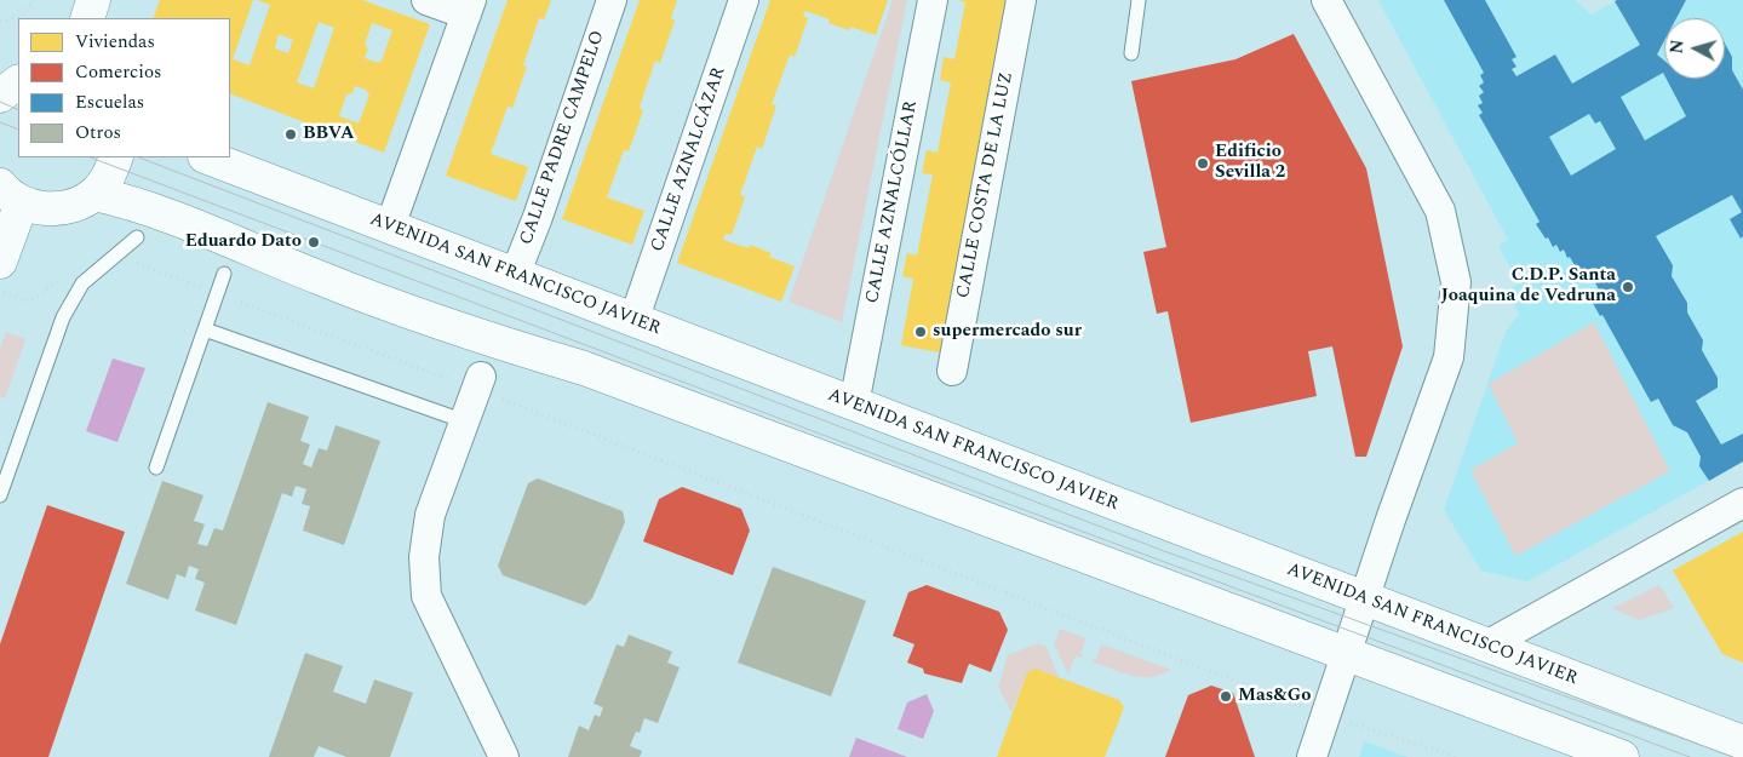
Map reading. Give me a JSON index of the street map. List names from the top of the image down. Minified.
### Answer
{"streets":{"main road":["AVENIDA SAN FRANCISCO JAVIER"],"street":["CALLE PADRE CAMPELO","CALLE AZNALCÁZAR","CALLE COSTA DE LA LUZ","CALLE AZNALCÓLLAR"]},"crossings":[["CALLE PADRE CAMPELO","AVENIDA SAN FRANCISCO JAVIER"],["CALLE AZNALCÁZAR","AVENIDA SAN FRANCISCO JAVIER"],["CALLE AZNALCÓLLAR","AVENIDA SAN FRANCISCO JAVIER"]],"places":["BBVA","Edificio Sevilla 2","Eduardo Dato","C.D.P. Santa Joaquina de Vedruna","supermercado sur","Mas&Go"],"legend":["Viviendas","Comercios","Escuelas","Otros"],"north":"left"}
